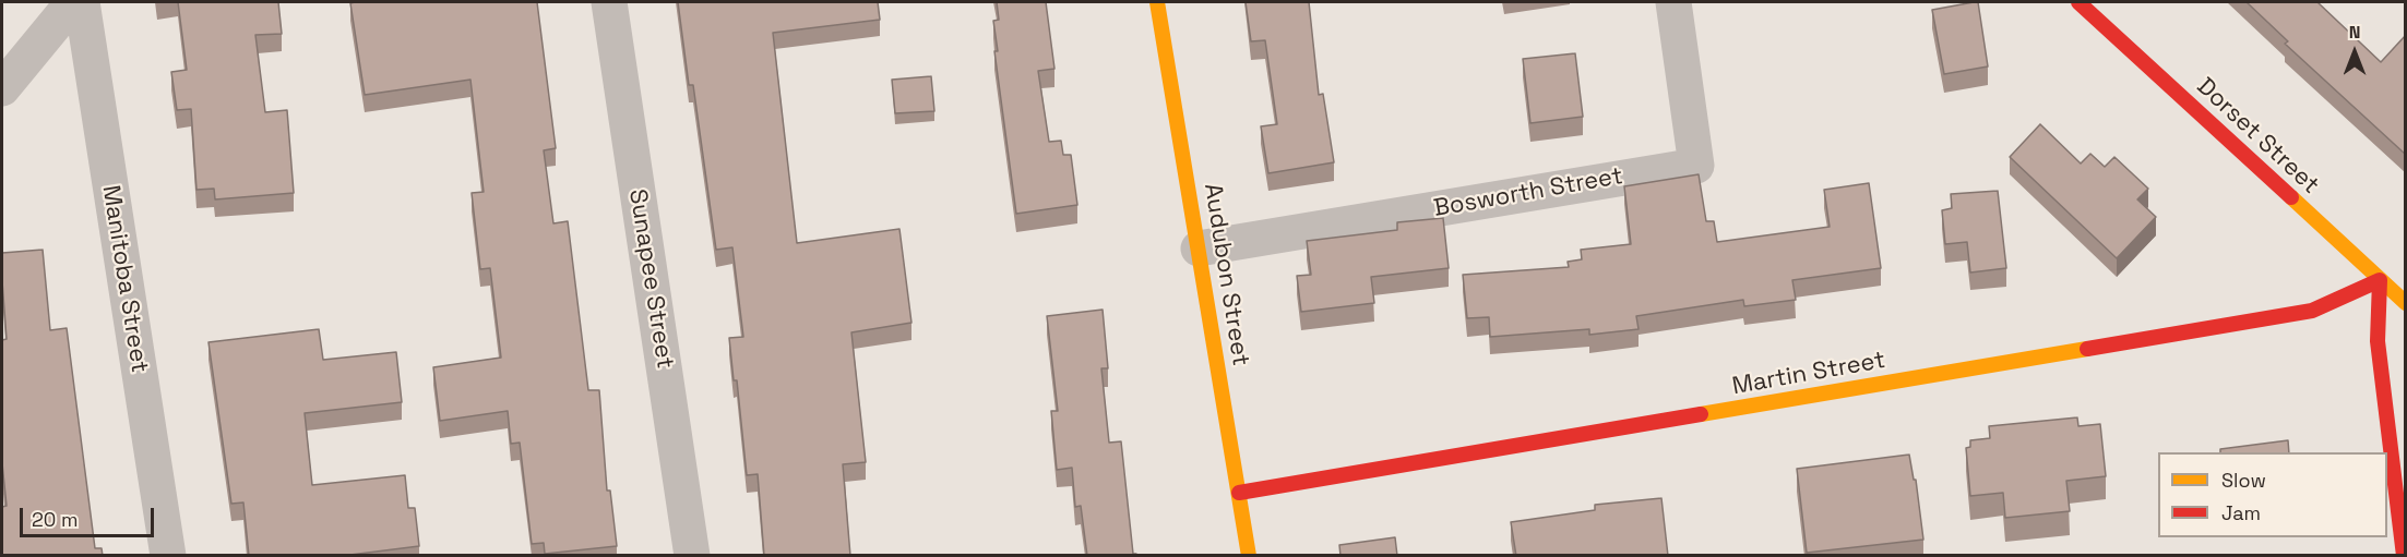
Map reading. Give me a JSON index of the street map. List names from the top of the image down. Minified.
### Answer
{"streets":{"street":["Dorset Street","Bosworth Street","Audubon Street","Manitoba Street","Sunapee Street","Martin Street"]},"crossings":[["Dorset Street","Martin Street"],["Bosworth Street","Audubon Street"],["Audubon Street","Martin Street"]],"legend":["Slow","Jam"],"scale_bar":"20 m","north":"top"}
